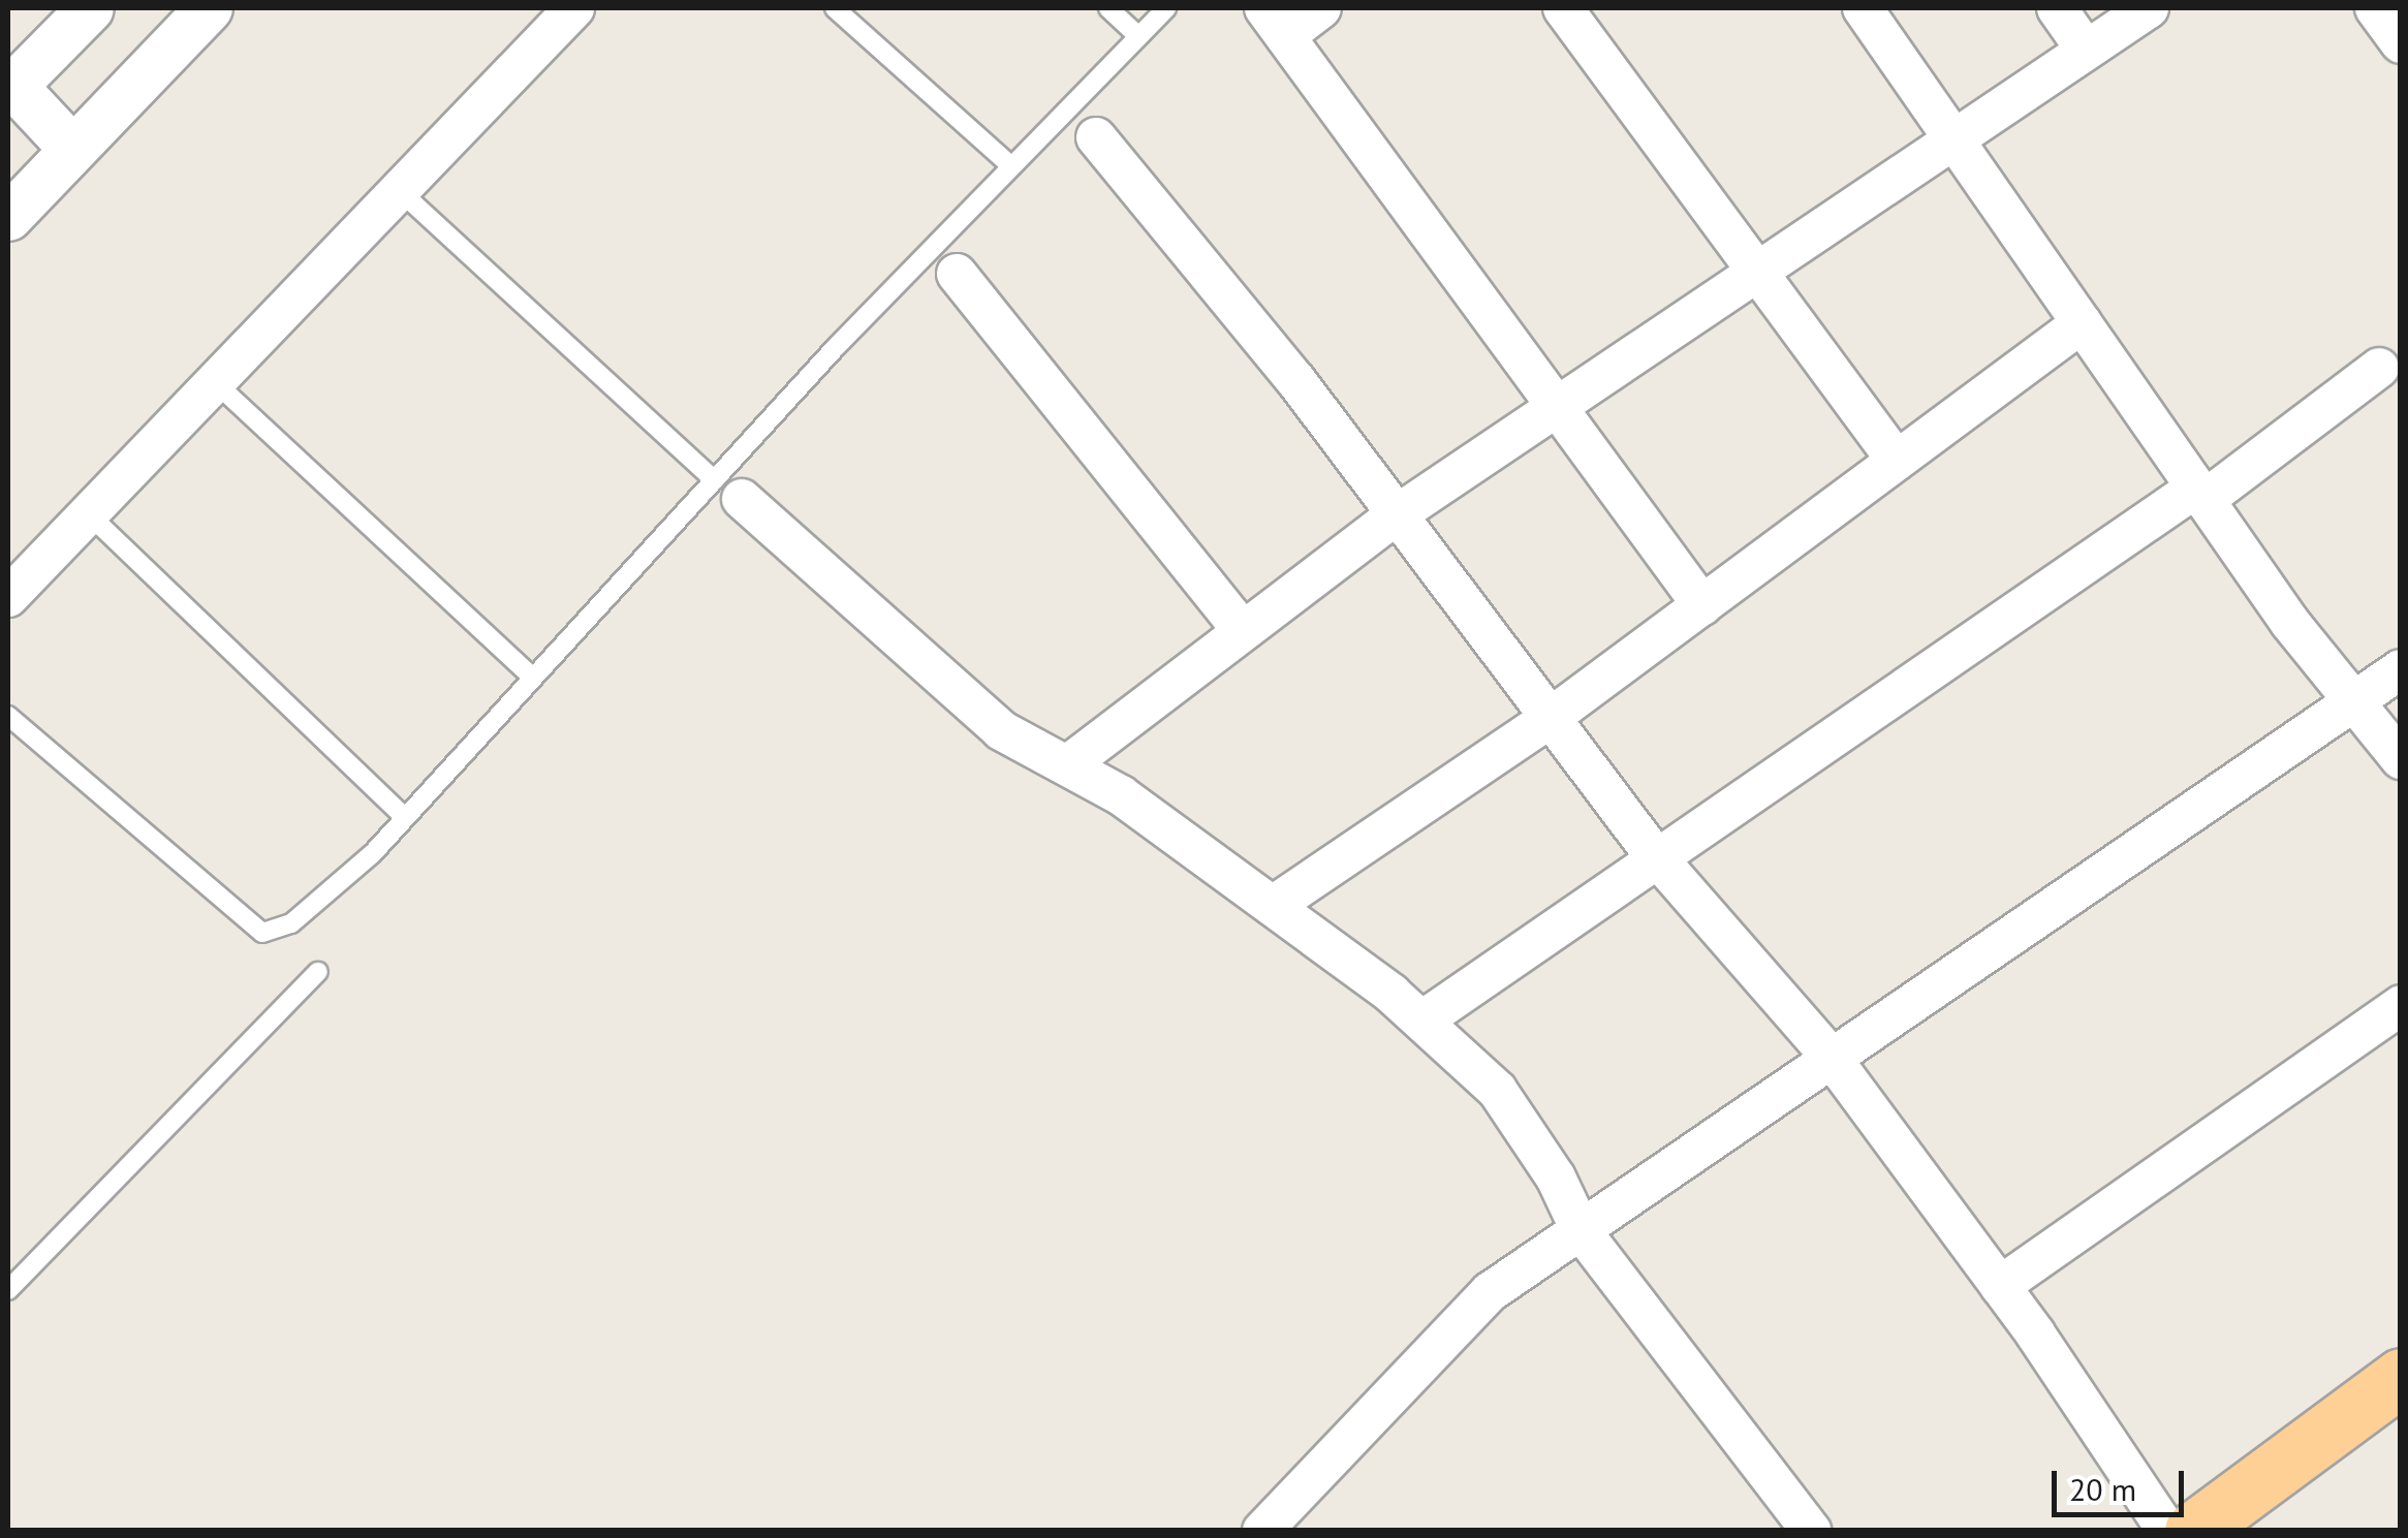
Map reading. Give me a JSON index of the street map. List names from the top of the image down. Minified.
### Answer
{"scale_bar":"20 m"}
